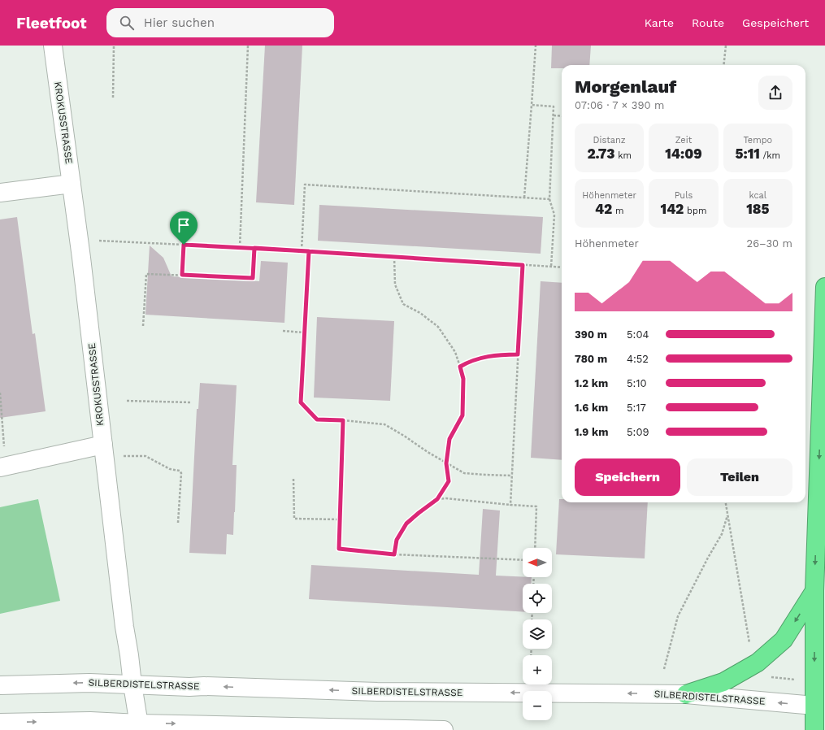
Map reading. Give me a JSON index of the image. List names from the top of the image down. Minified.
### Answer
{"streets":{"street":["KROKUSSTRASSE","SILBERDISTELSTRASSE"]},"crossings":[["KROKUSSTRASSE","SILBERDISTELSTRASSE"]],"north":"left","page":{"header":"Fleetfoot","search":"Hier suchen","nav":["Karte","Route","Gespeichert"],"heading":["Morgenlauf","07:06 · 7 × 390 m"],"stats":[["Distanz","2.73 km"],["Zeit","14:09"],["Tempo","5:11 /km"],["Höhenmeter","42 m"],["Puls","142 bpm"],["kcal","185"]],"chart":["Höhenmeter","26–30 m"],"list":[{"name":"390 m","note":"5:04"},{"name":"780 m","note":"4:52"},{"name":"1.2 km","note":"5:10"},{"name":"1.6 km","note":"5:17"},{"name":"1.9 km","note":"5:09"}],"buttons":["Speichern","Teilen"],"map_buttons":["+","−"]}}
